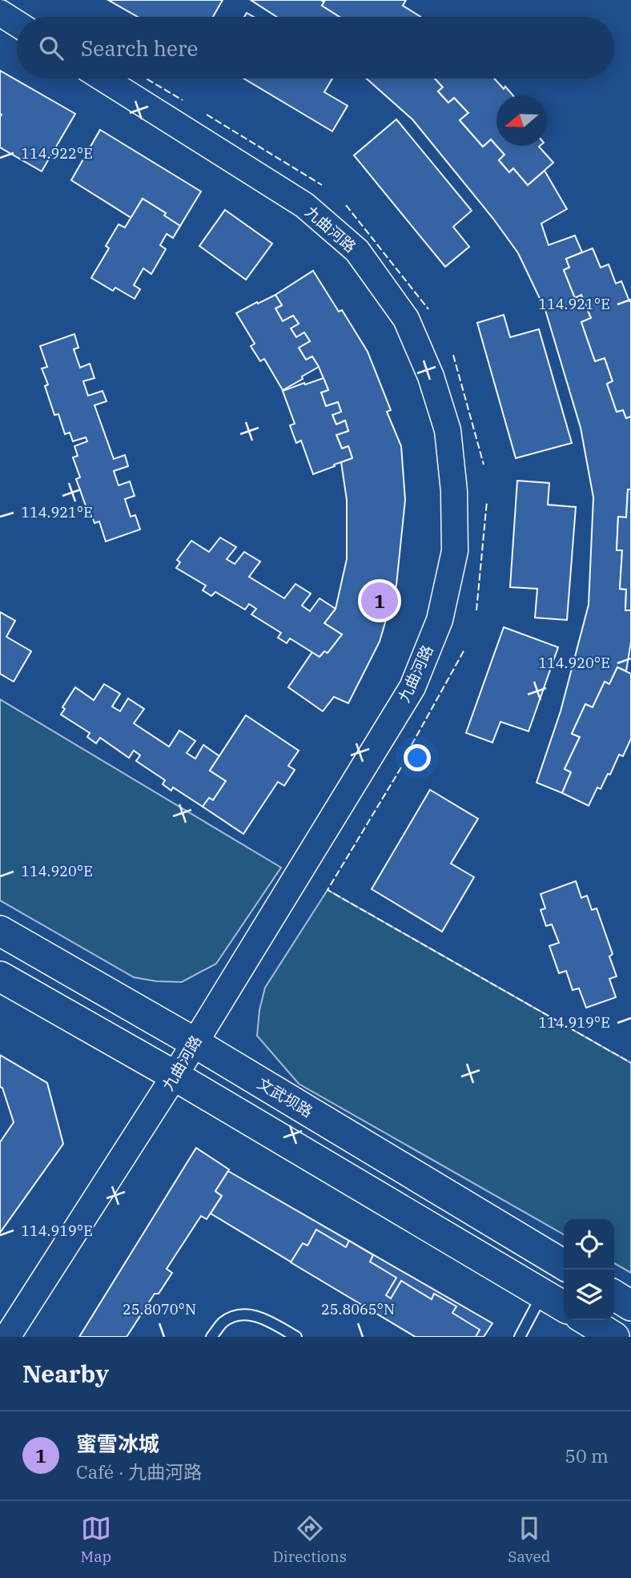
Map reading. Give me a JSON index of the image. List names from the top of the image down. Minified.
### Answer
{"streets":{"main road":["文武坝路"],"street":["九曲河路"]},"crossings":[["九曲河路","文武坝路"]],"north":"left","page":{"search":"Search here","pins":"1","heading":"Nearby","list":[{"mark":"1","name":"蜜雪冰城","note":"Café · 九曲河路","value":"50 m"}],"nav":["Map","Directions","Saved"]},"coordinates":["114.922°E","114.921°E","114.920°E","114.919°E","25.8070°N","25.8065°N"]}
